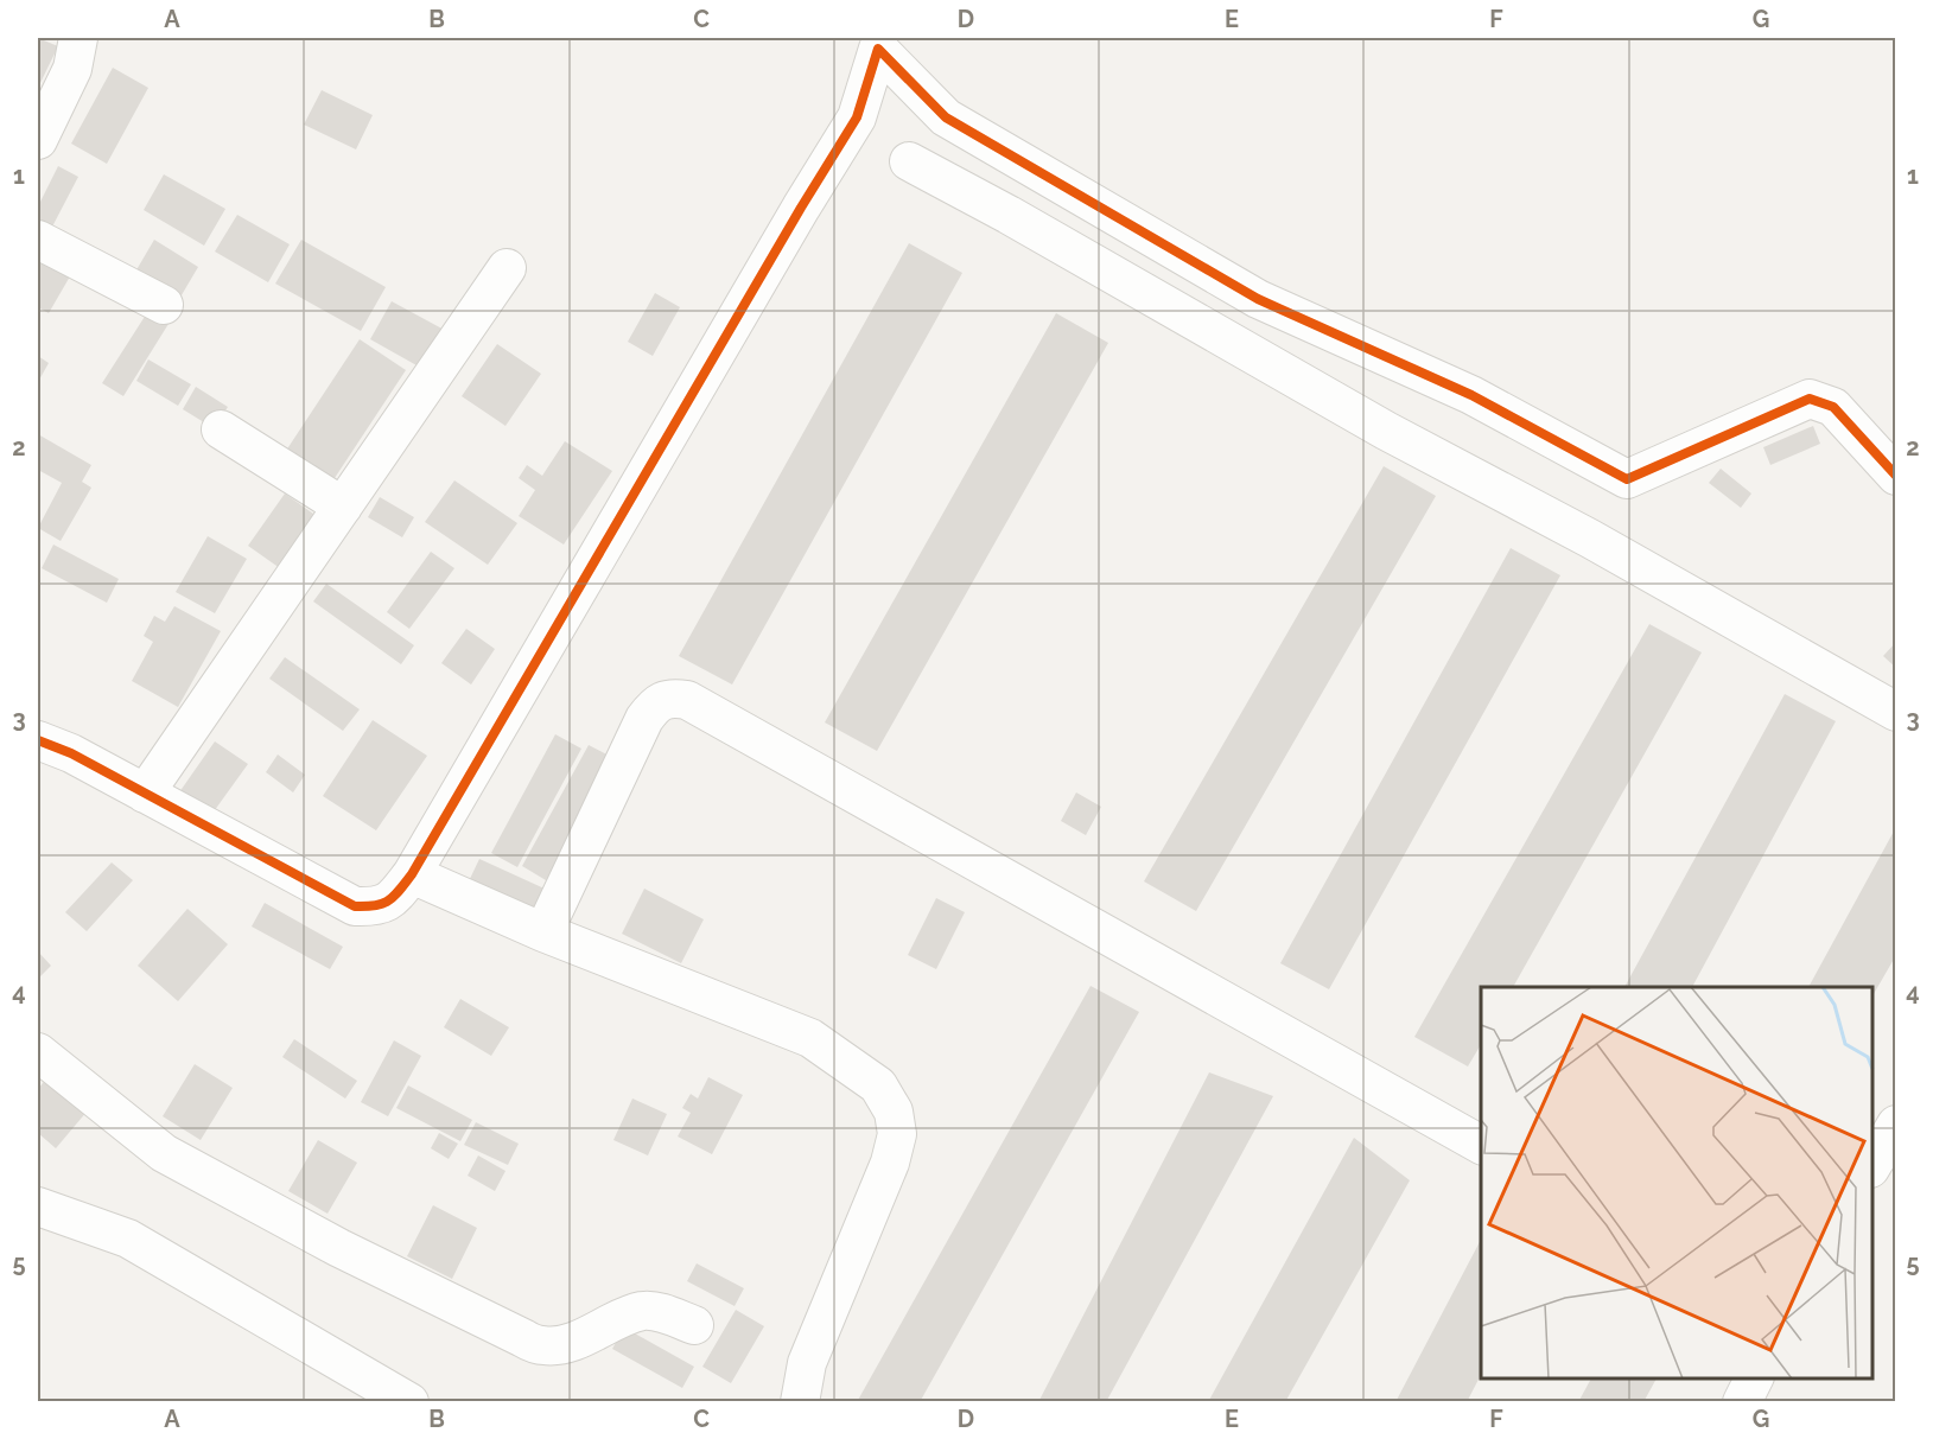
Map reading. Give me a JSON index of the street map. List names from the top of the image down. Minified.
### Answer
{"grid":{"columns":["A","B","C","D","E","F","G"],"rows":["1","2","3","4","5"]}}
